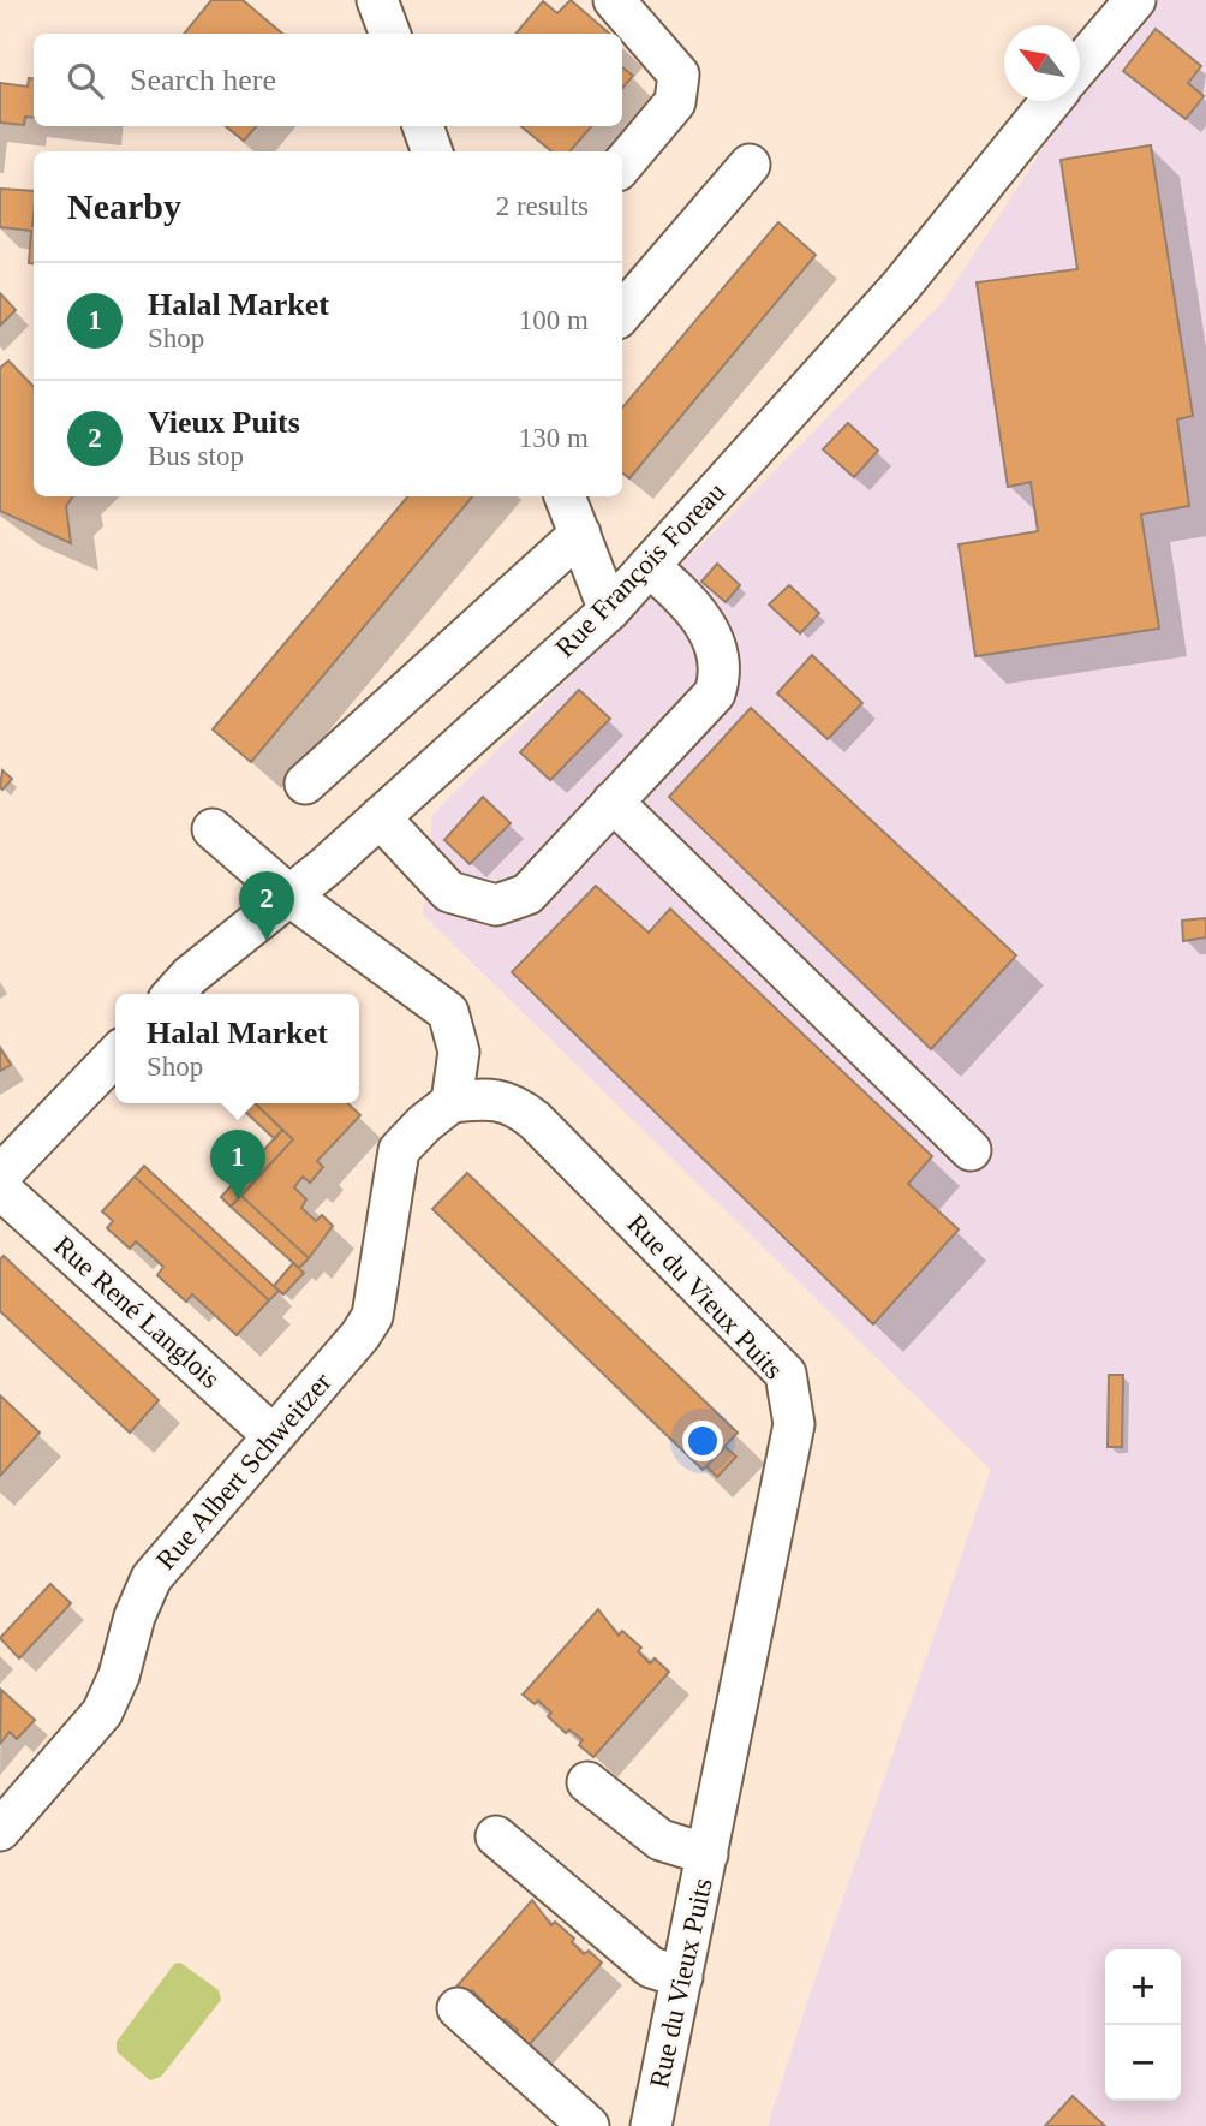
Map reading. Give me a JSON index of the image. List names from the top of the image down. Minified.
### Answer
{"streets":{"street":["Rue François Foreau","Rue du Vieux Puits","Rue René Langlois","Rue Albert Schweitzer"]},"crossings":[["Rue du Vieux Puits","Rue Albert Schweitzer"],["Rue René Langlois","Rue Albert Schweitzer"]],"north":"top left","page":{"search":"Search here","heading":["Nearby","2 results"],"list":[{"mark":"1","name":"Halal Market","note":"Shop","value":"100 m"},{"mark":"2","name":"Vieux Puits","note":"Bus stop","value":"130 m"}],"pins":["2","1"],"popup":["Halal Market","Shop"],"map_buttons":["+","−"]}}
